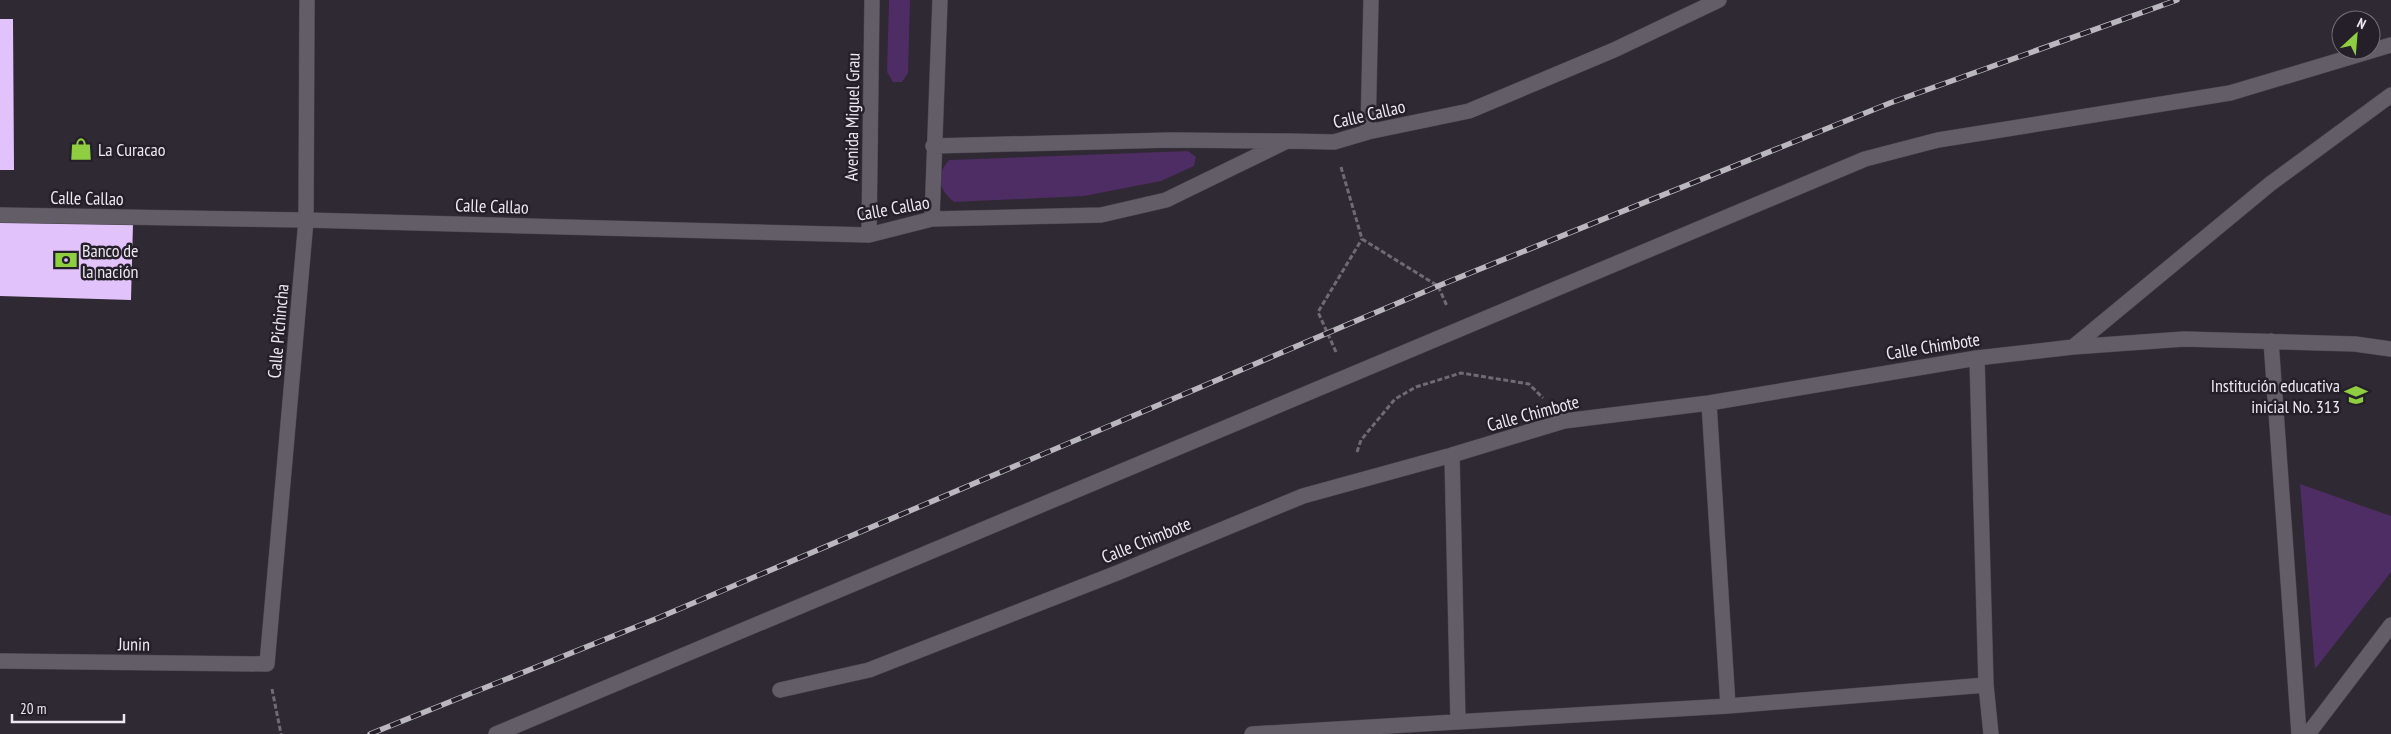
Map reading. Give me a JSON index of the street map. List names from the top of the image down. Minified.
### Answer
{"streets":{"street":["Calle Callao","Avenida Miguel Grau","Calle Pichincha","Calle Chimbote","Junin"]},"crossings":[["Calle Callao","Avenida Miguel Grau"],["Calle Callao","Calle Pichincha"],["Calle Pichincha","Junin"]],"places":{"shop":["La Curacao"],"bank":["Banco de la nación"],"school or university":["Institución educativa inicial No. 313"]},"scale_bar":"20 m","north":"top right"}
